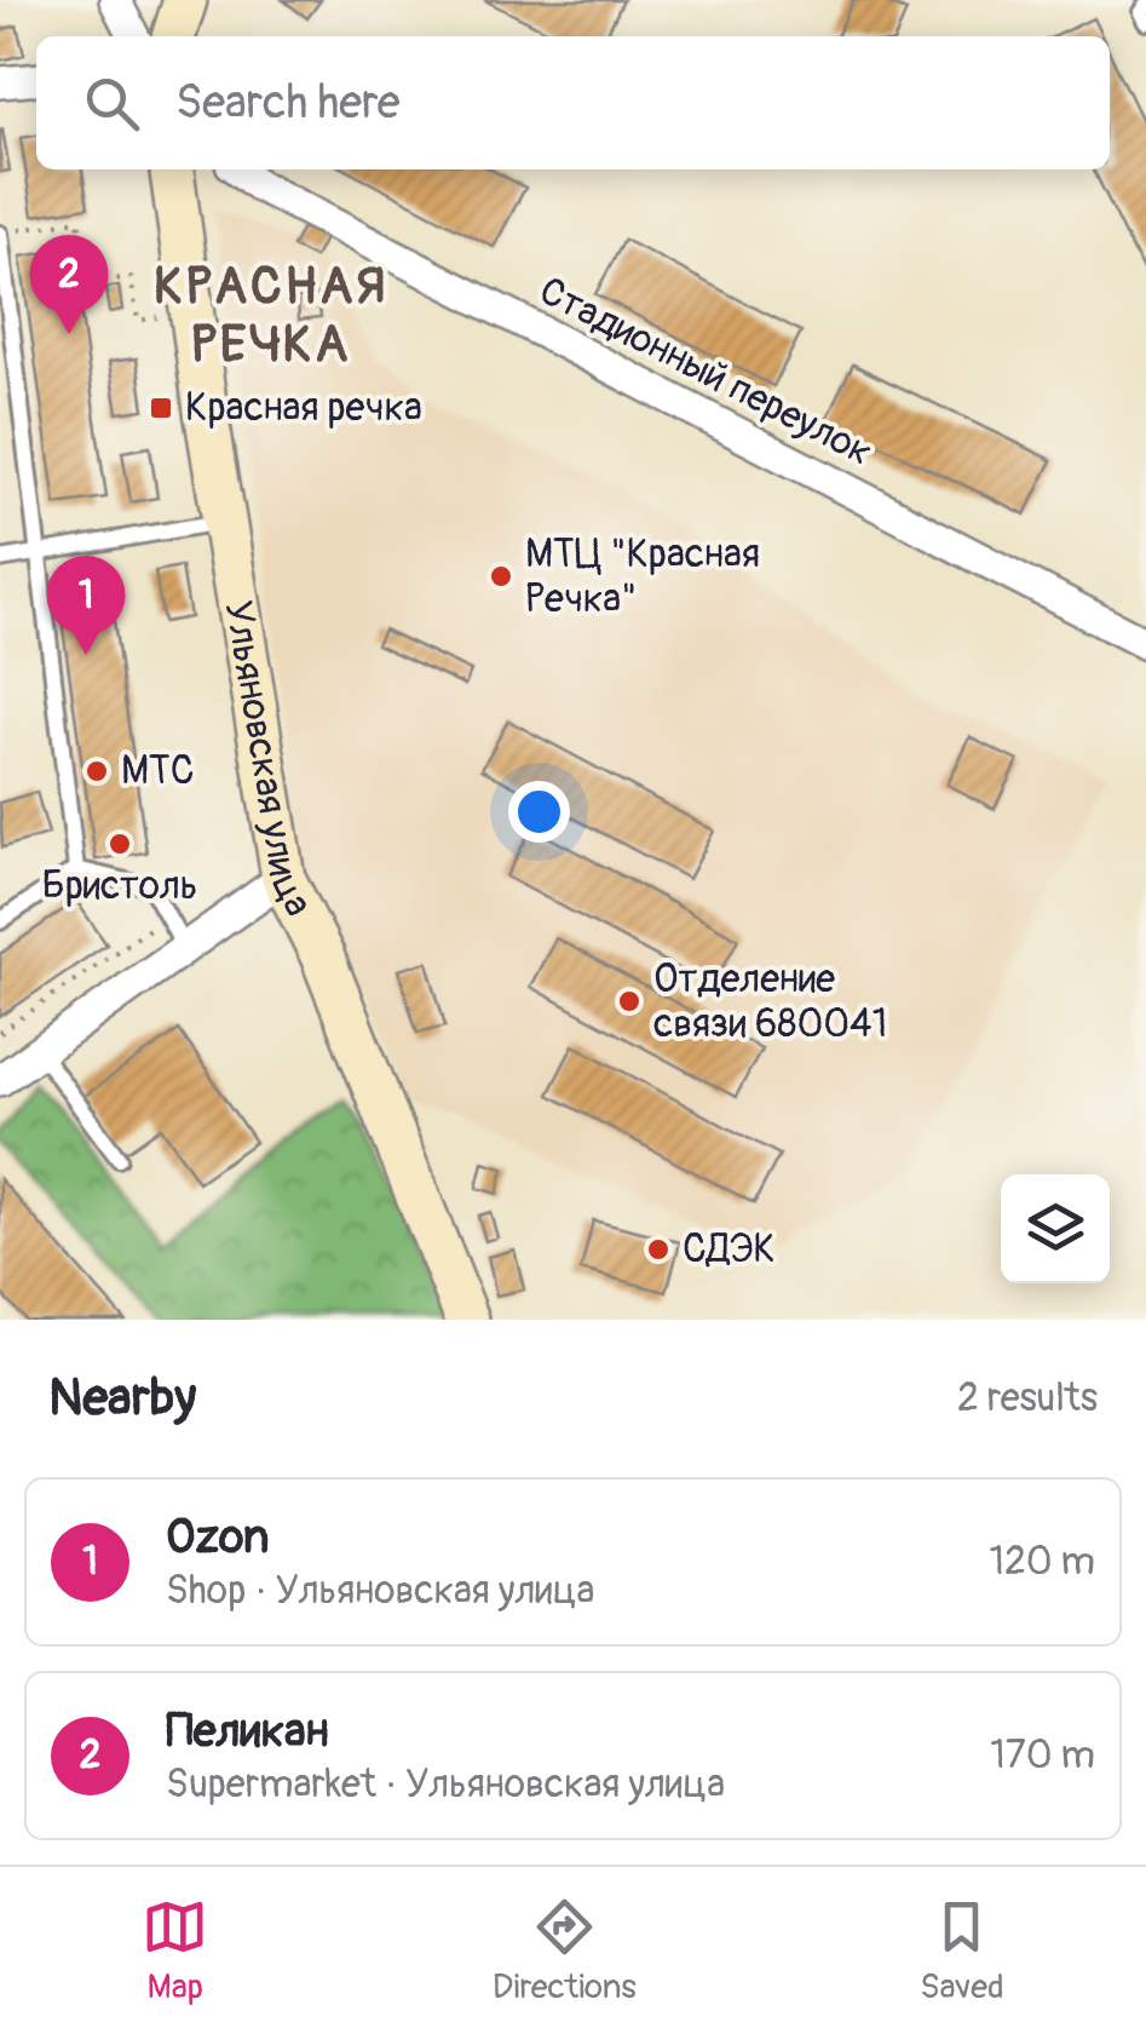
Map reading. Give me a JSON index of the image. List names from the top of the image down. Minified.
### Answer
{"streets":{"street":["Стадионный переулок","Ульяновская улица"]},"districts":["КРАСНАЯ РЕЧКА"],"places":{"transit":["Красная речка"],"other":["МТЦ \"Красная Речка\"","МТС","Бристоль","Отделение связи 680041","СДЭК"]},"page":{"search":"Search here","pins":["2","1"],"heading":["Nearby","2 results"],"list":[{"mark":"1","name":"Ozon","note":"Shop · Ульяновская улица","value":"120 m"},{"mark":"2","name":"Пеликан","note":"Supermarket · Ульяновская улица","value":"170 m"}],"nav":["Map","Directions","Saved"]}}
